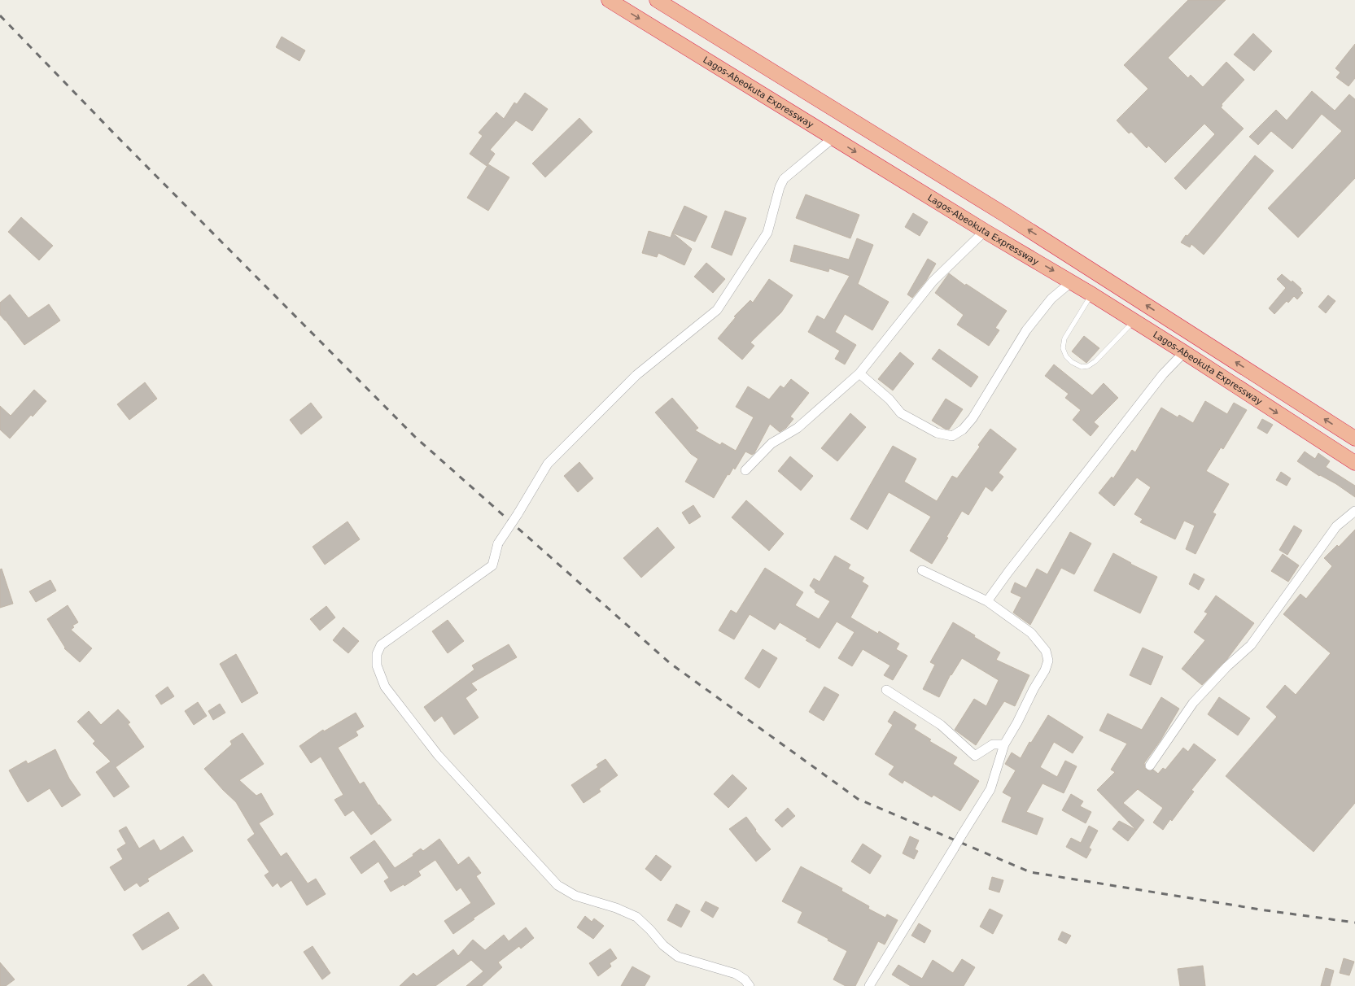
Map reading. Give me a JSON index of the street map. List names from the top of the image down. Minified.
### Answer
{"streets":{"highway":["Lagos-Abeokuta Expressway"]}}
